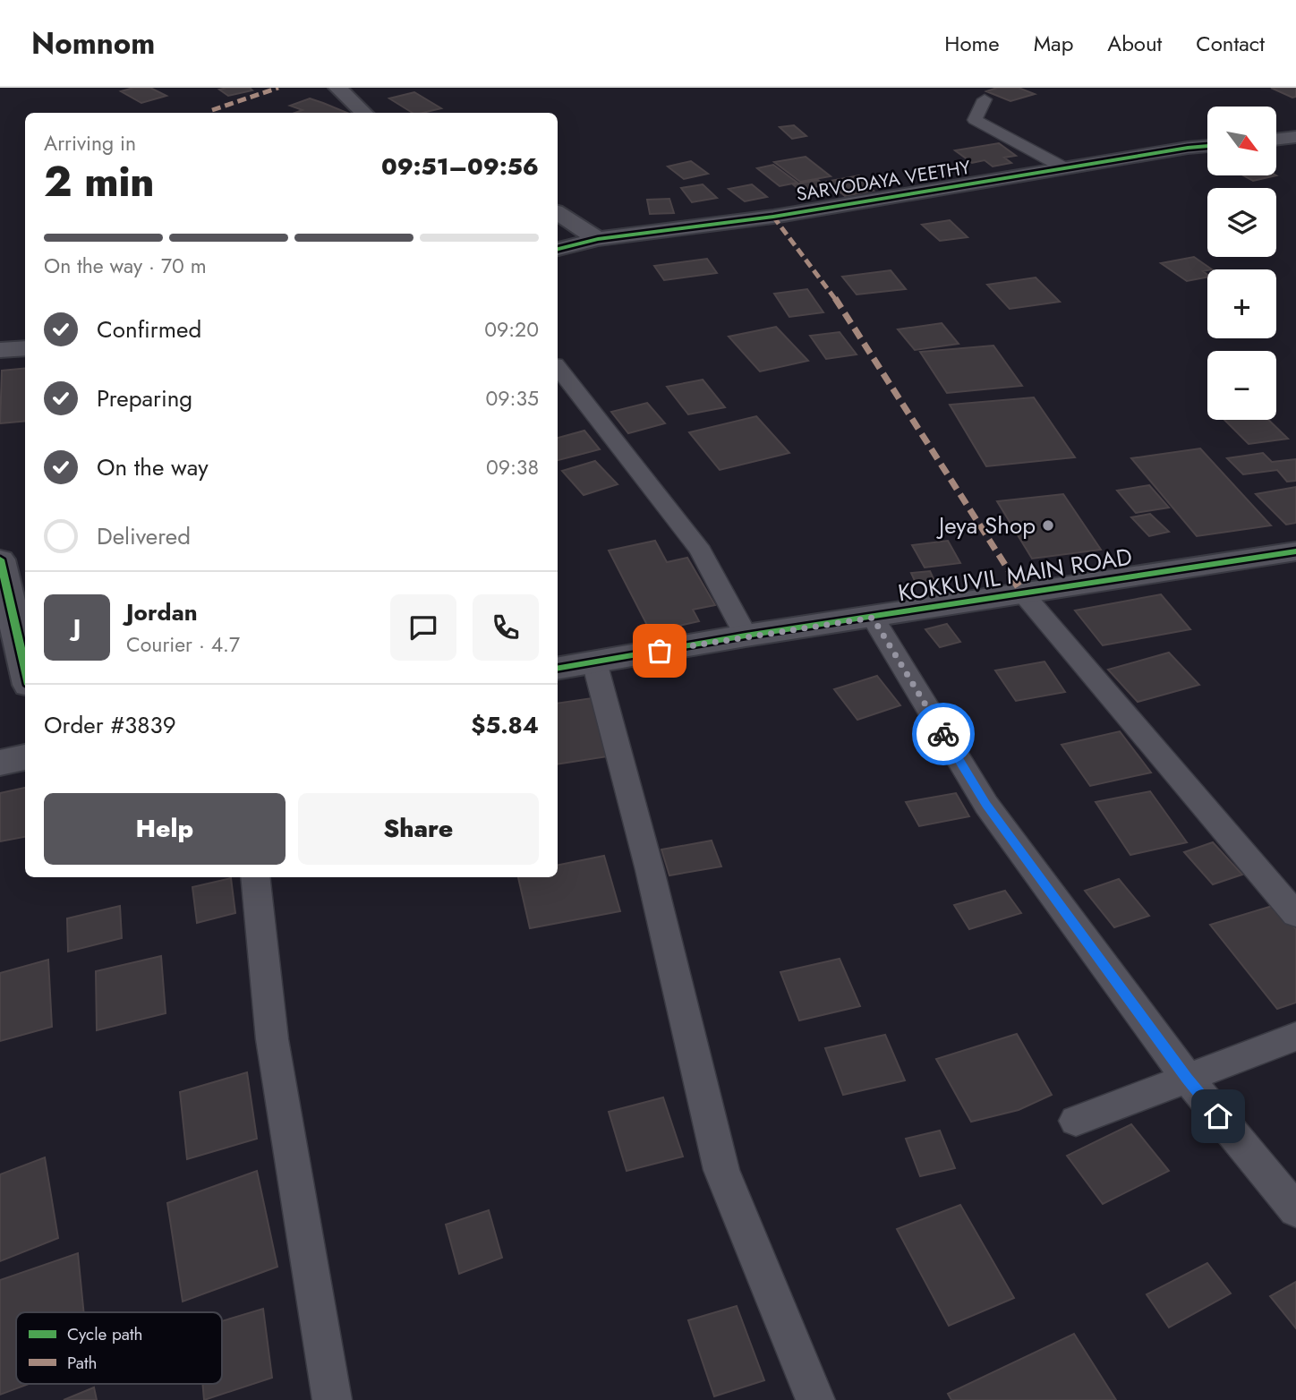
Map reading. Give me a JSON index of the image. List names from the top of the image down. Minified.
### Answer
{"streets":{"street":["SARVODAYA VEETHY","KOKKUVIL MAIN ROAD"]},"places":["Jeya Shop"],"legend":["Cycle path","Path"],"north":"bottom right","page":{"header":"Nomnom","nav":["Home","Map","About","Contact"],"map_buttons":["+","−"],"heading":["2 min","Arriving in","09:51–09:56"],"panel":["Jordan","Courier · 4.7","Order #3839","$5.84"],"bar":"On the way · 70 m","list":[["Confirmed","09:20"],["Preparing","09:35"],["On the way","09:38"],"Delivered"],"round":"J","buttons":["Help","Share"]}}
